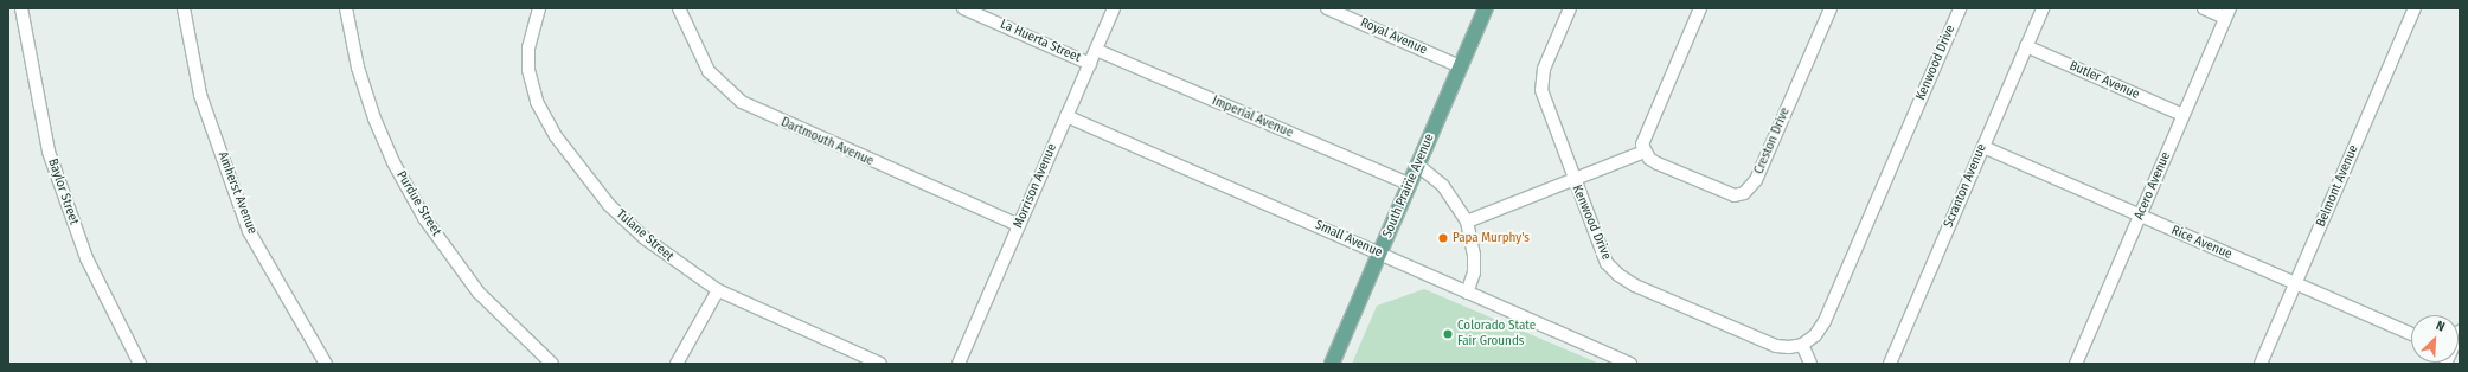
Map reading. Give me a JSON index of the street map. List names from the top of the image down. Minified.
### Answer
{"streets":{"main road":["South Prairie Avenue"],"street":["Royal Avenue","La Huerta Street","Kenwood Drive","Butler Avenue","Imperial Avenue","Creston Drive","Dartmouth Avenue","Morrison Avenue","Scranton Avenue","Acero Avenue","Belmont Avenue","Baylor Street","Amherst Avenue","Purdue Street","Tulane Street","Small Avenue","Rice Avenue"]},"crossings":[["Royal Avenue","South Prairie Avenue"],["La Huerta Street","Morrison Avenue"],["Butler Avenue","Scranton Avenue"],["Butler Avenue","Acero Avenue"],["Imperial Avenue","Morrison Avenue"],["Imperial Avenue","South Prairie Avenue"],["Dartmouth Avenue","Morrison Avenue"],["Morrison Avenue","Small Avenue"],["South Prairie Avenue","Small Avenue"],["Scranton Avenue","Rice Avenue"],["Acero Avenue","Rice Avenue"],["Belmont Avenue","Rice Avenue"]],"places":["Papa Murphy's","Colorado State Fair Grounds"],"north":"top right"}
